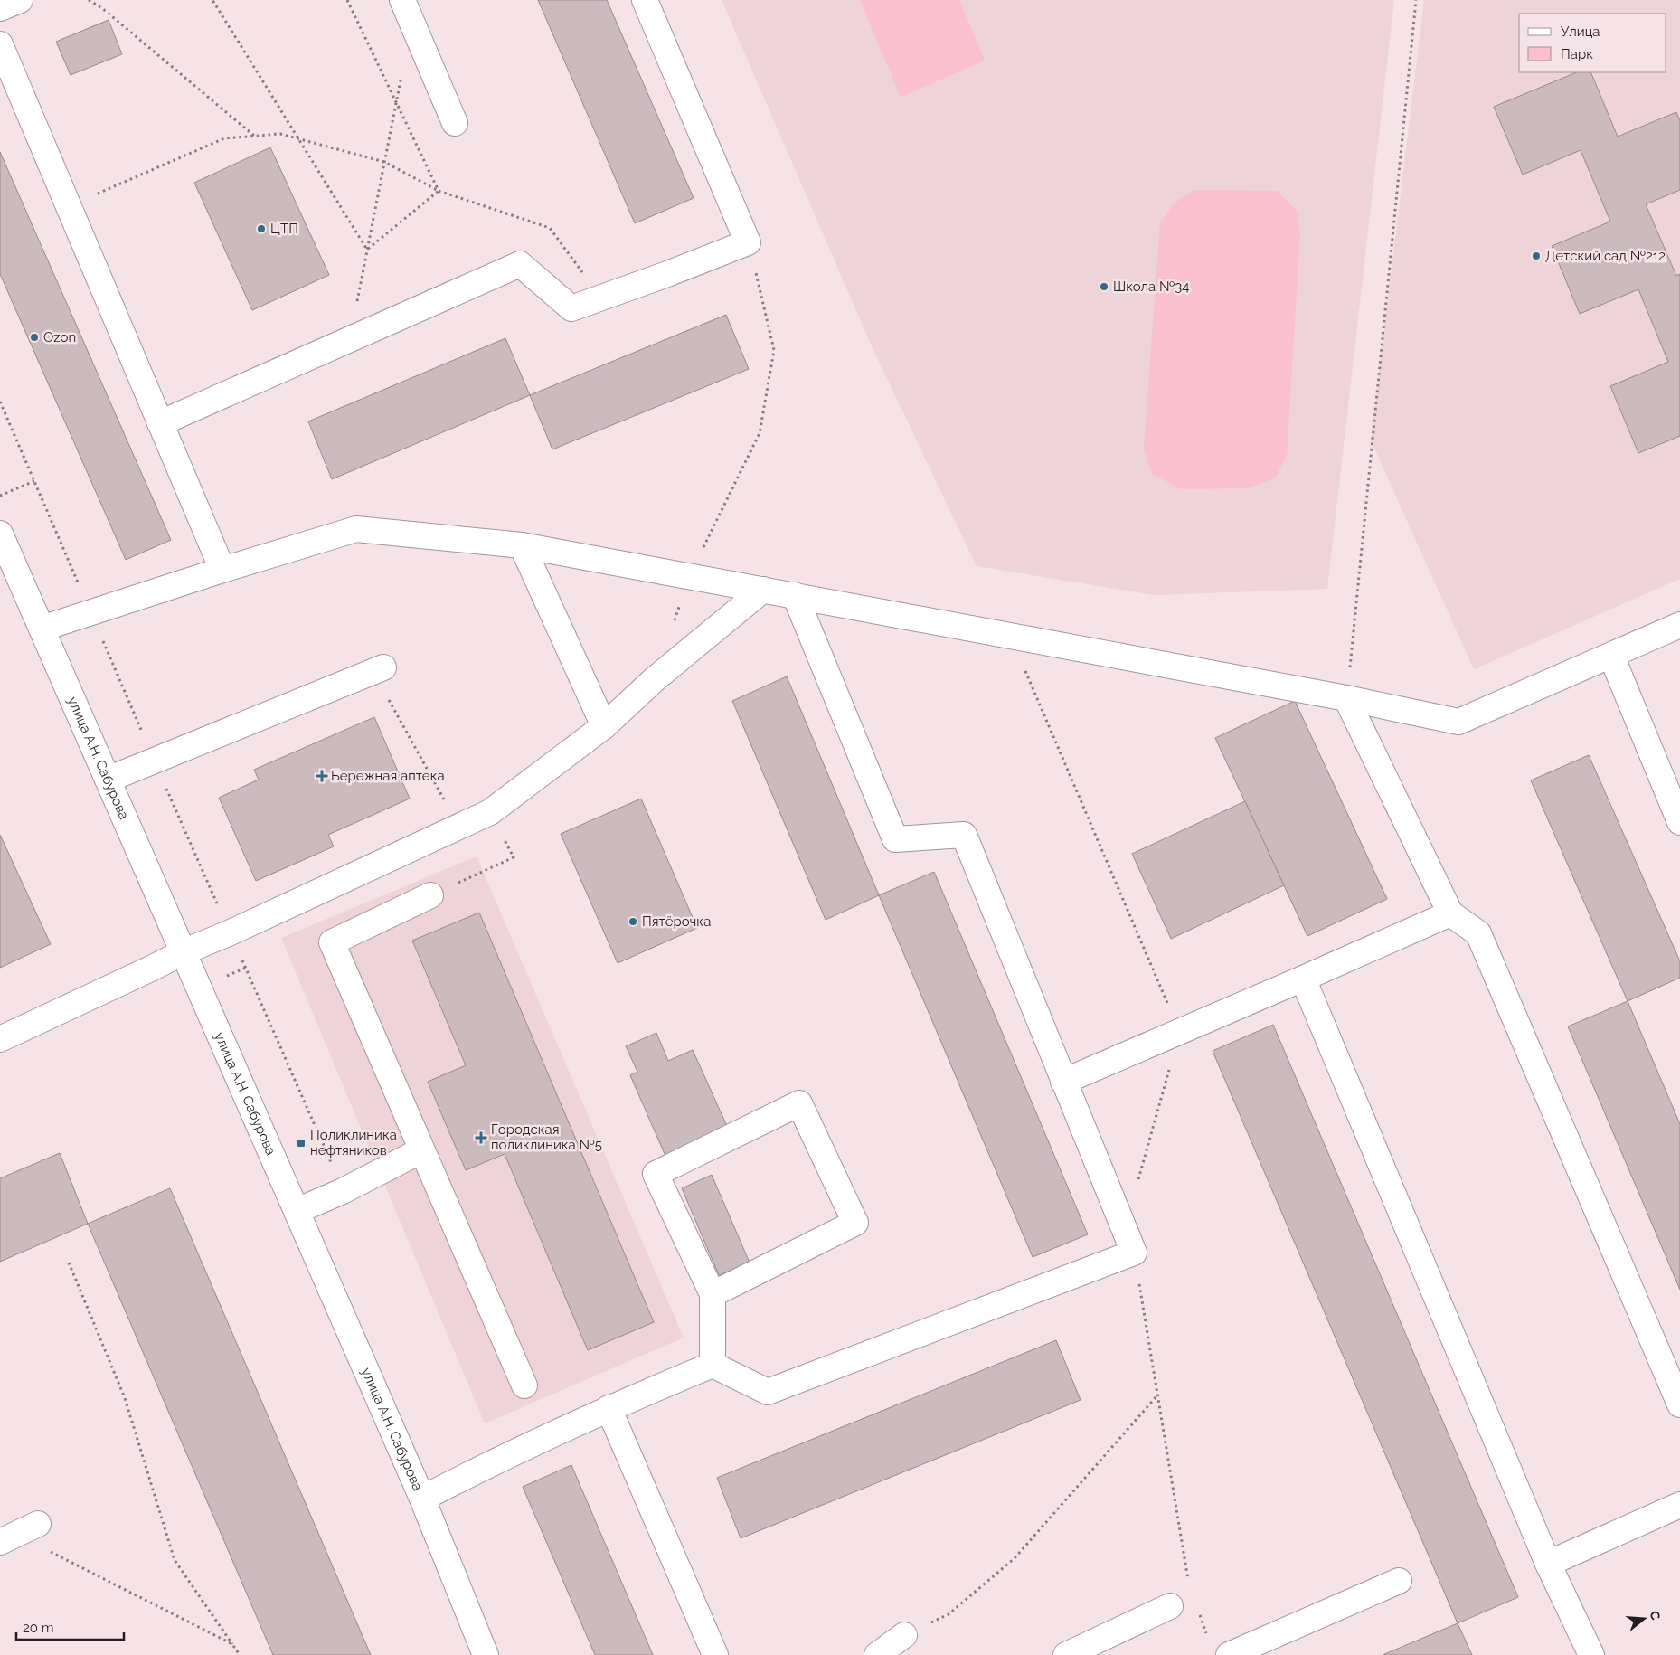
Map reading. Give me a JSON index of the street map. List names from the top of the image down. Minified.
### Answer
{"streets":{"street":["улица А.Н. Сабурова"]},"places":{"other":["ЦТП","Детский сад №212","Школа №34","Ozon","Пятёрочка"],"health":["Бережная аптека","Городская поликлиника №5"],"transit":["Поликлиника нефтяников"]},"legend":["Улица","Парк"],"scale_bar":"20 m","north":"right"}
